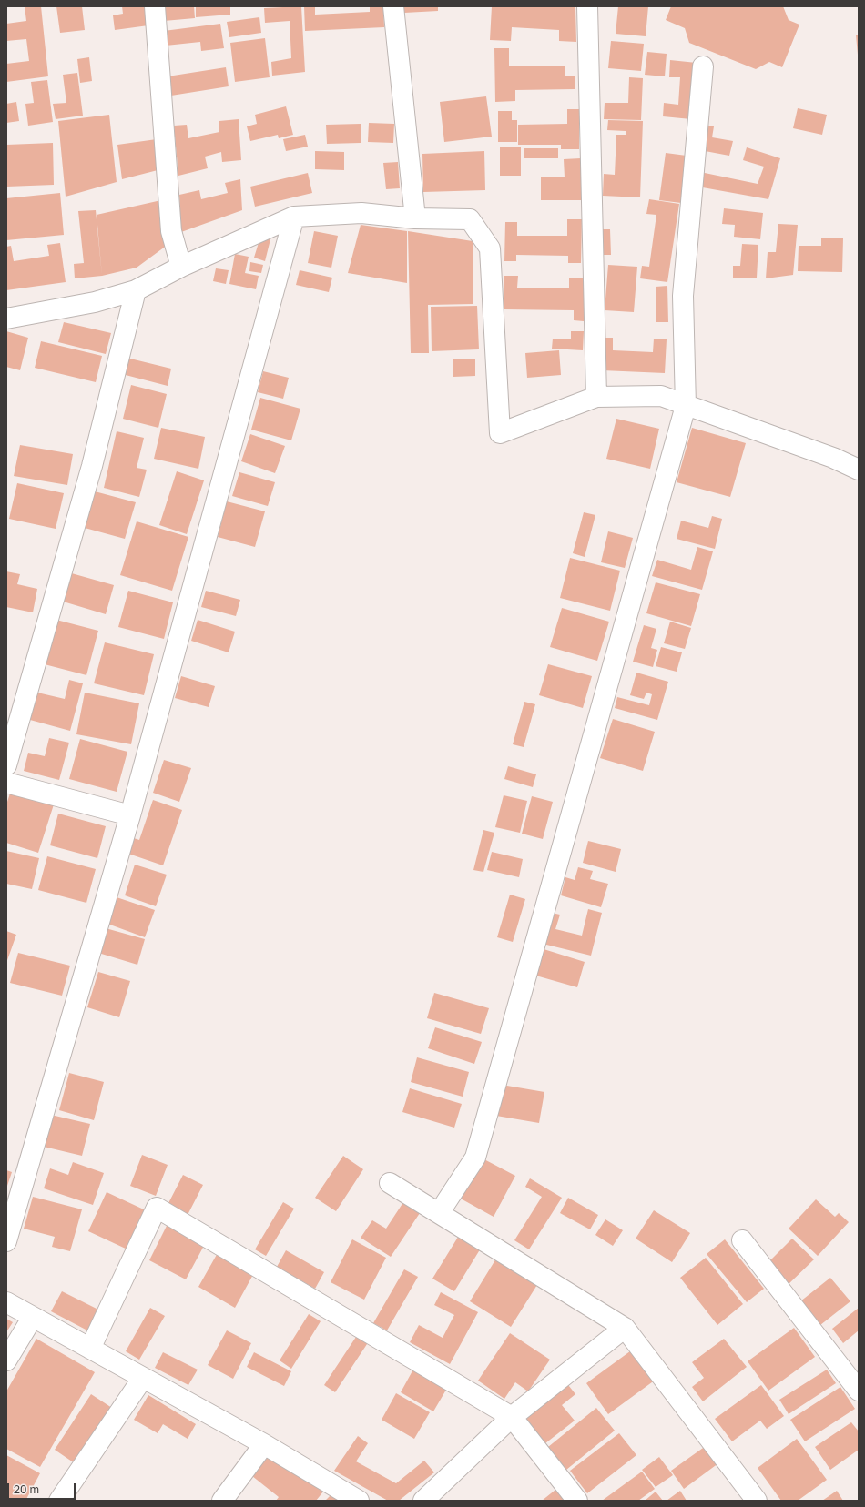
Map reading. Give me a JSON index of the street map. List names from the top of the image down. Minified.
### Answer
{"scale_bar":"20 m"}
